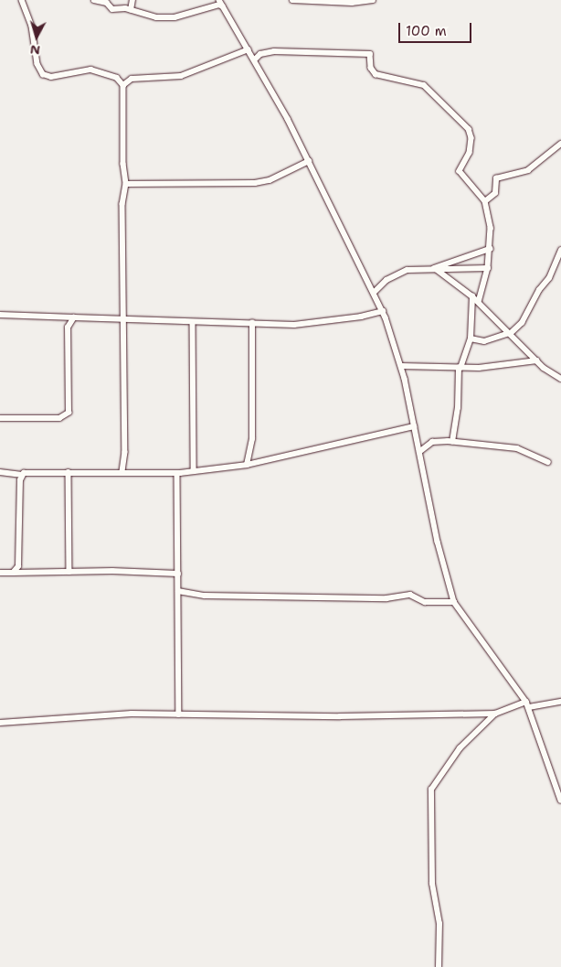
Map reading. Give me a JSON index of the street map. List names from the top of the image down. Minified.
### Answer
{"scale_bar":"100 m","north":"bottom"}
